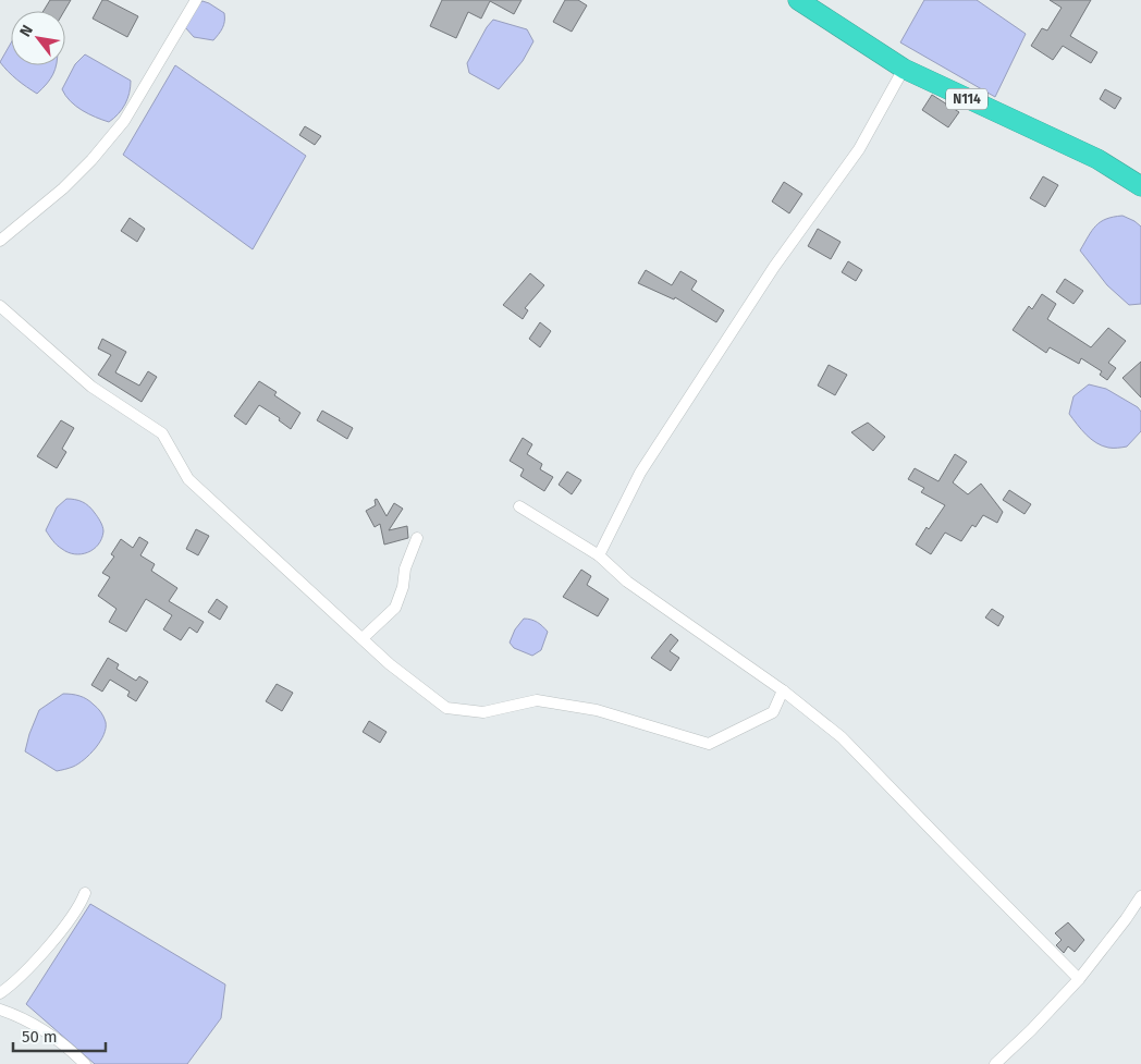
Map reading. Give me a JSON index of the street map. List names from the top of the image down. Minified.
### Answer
{"streets":{"highway":["N114"]},"scale_bar":"50 m","north":"top left"}
